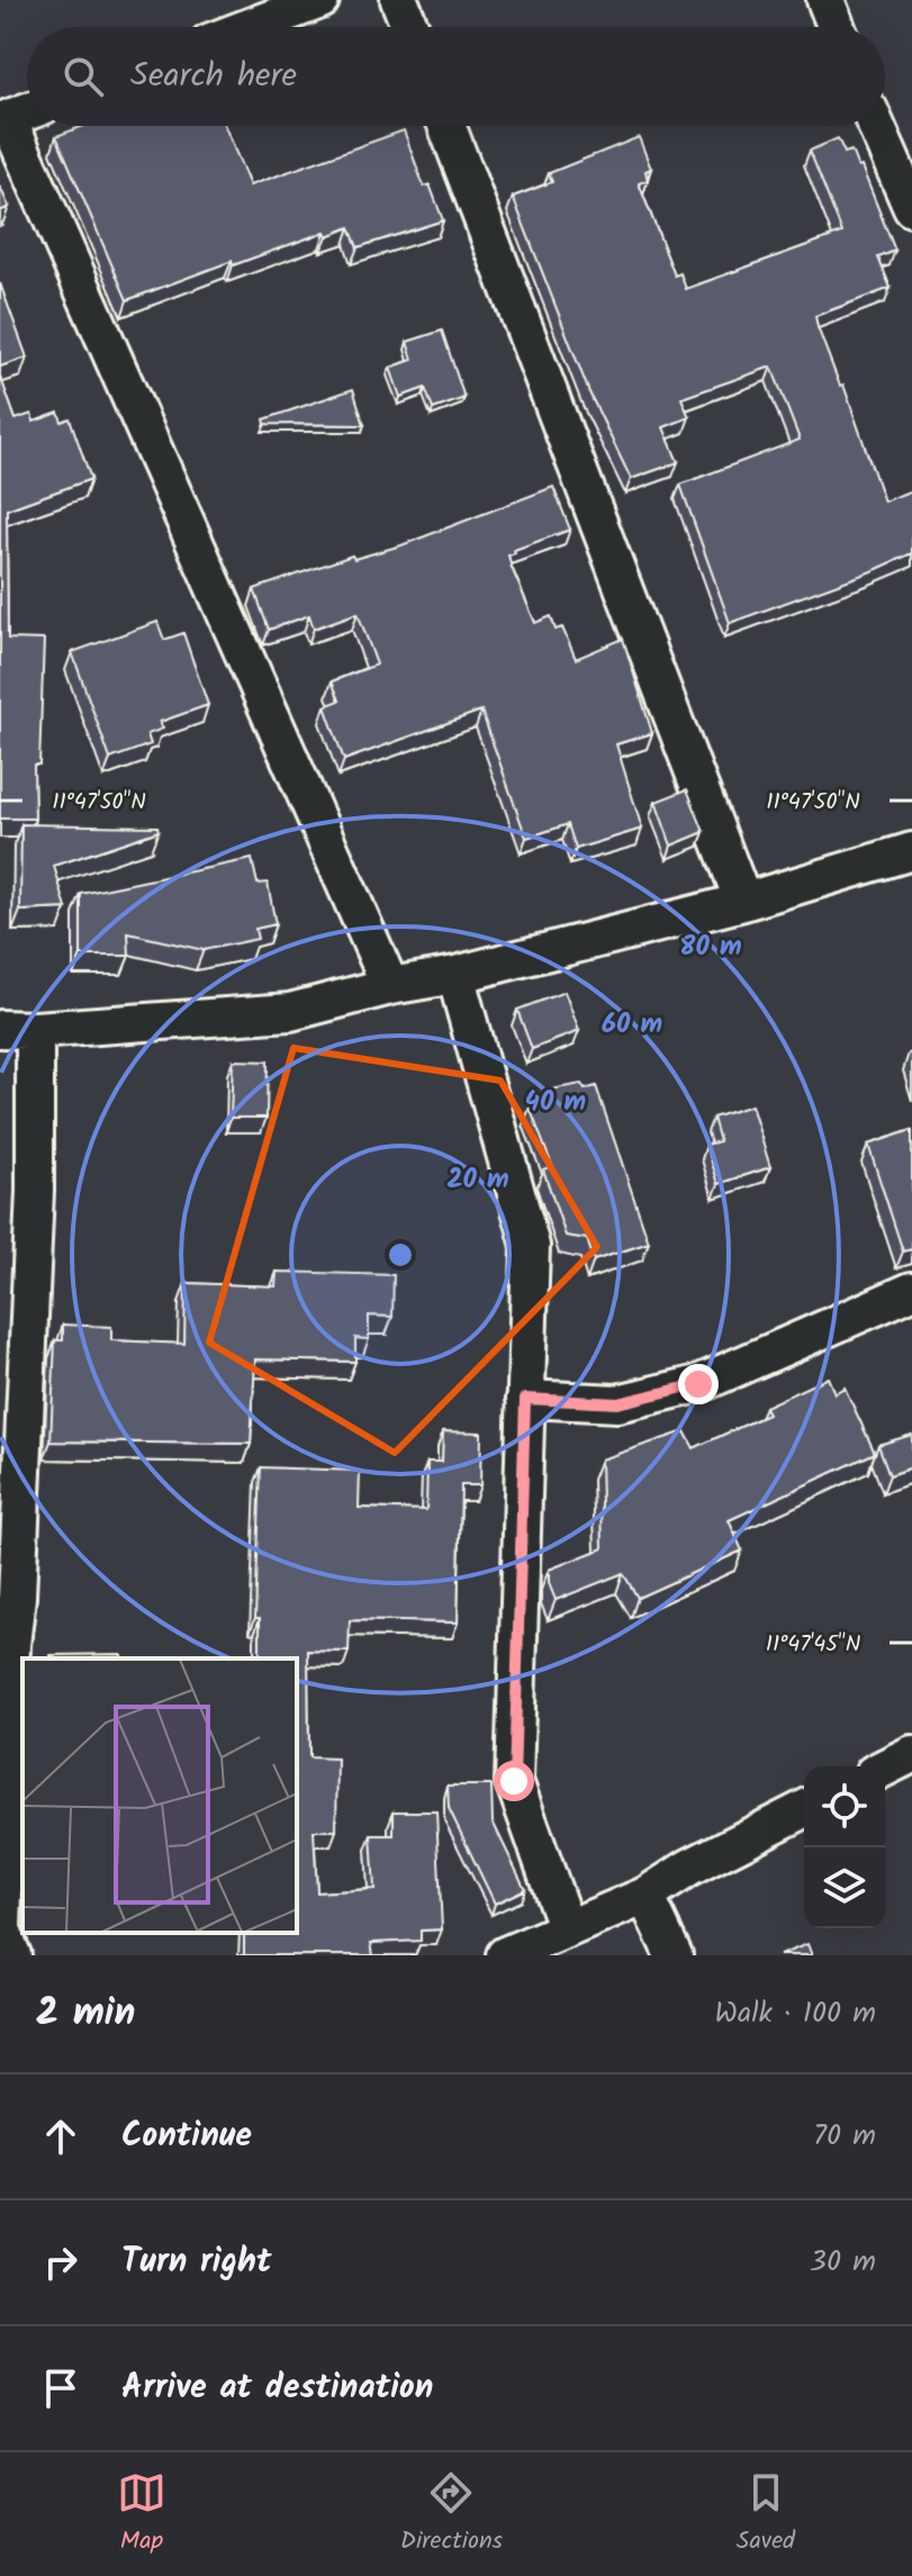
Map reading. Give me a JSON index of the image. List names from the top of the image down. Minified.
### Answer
{"page":{"search":"Search here","heading":["2 min","Walk · 100 m"],"list":[["Continue","70 m"],["Turn right","30 m"],"Arrive at destination"],"nav":["Map","Directions","Saved"]},"coordinates":["11°47'50\"N","11°47'45\"N"],"rings":["80 m","60 m","40 m","20 m"]}
